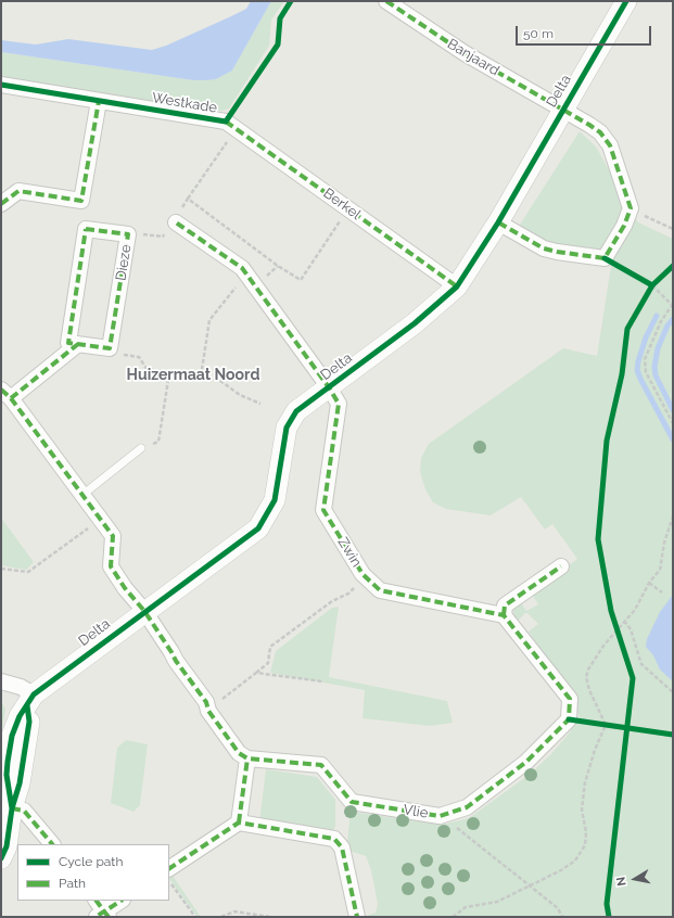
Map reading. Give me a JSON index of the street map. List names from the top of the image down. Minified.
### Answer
{"streets":{"street":["Banjaard","Delta","Westkade","Berkel","Dieze","Zwin","Vlie"]},"crossings":[["Banjaard","Delta"],["Delta","Berkel"],["Delta","Zwin"],["Westkade","Berkel"],["Zwin","Vlie"]],"districts":["Huizermaat Noord"],"legend":["Cycle path","Path"],"scale_bar":"50 m","north":"left"}
